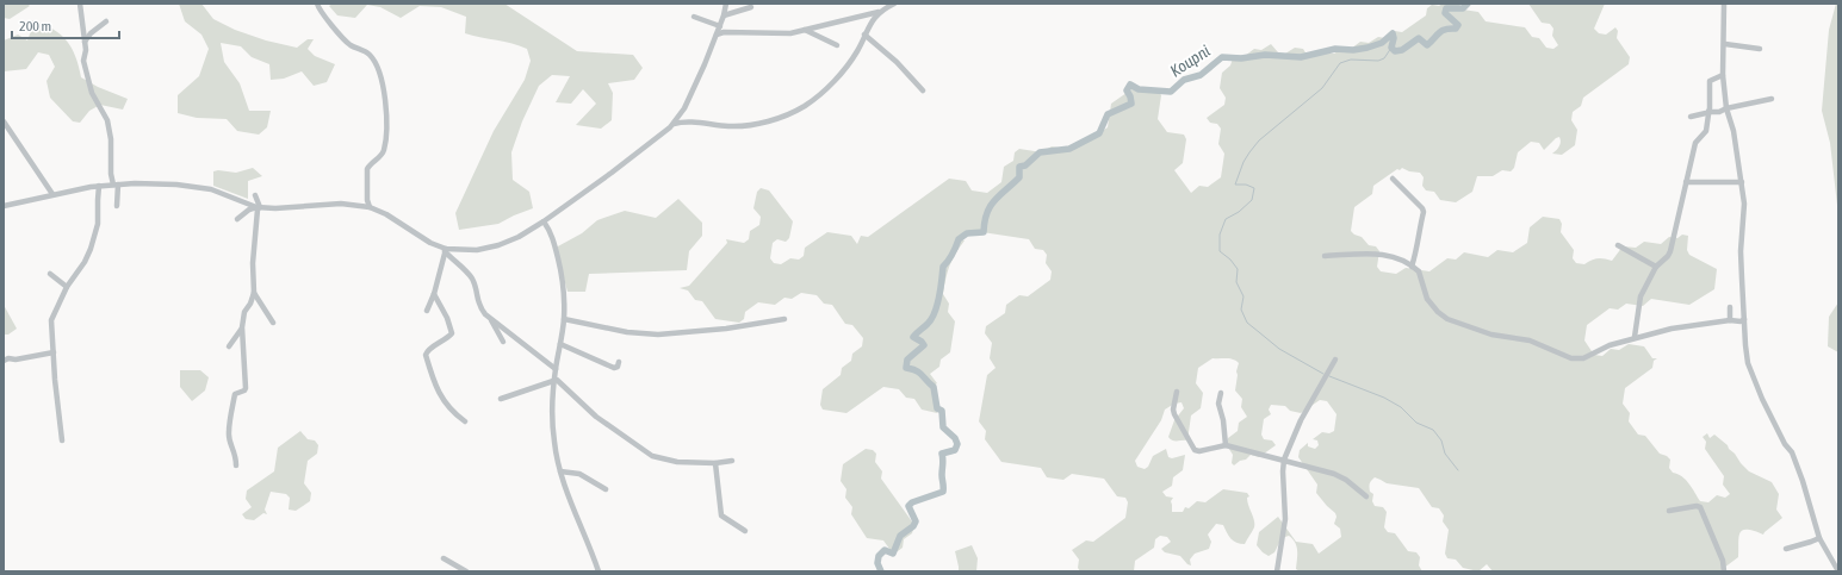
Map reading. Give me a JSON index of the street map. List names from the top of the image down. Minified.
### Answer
{"water":["Koupni"],"scale_bar":"200 m"}
